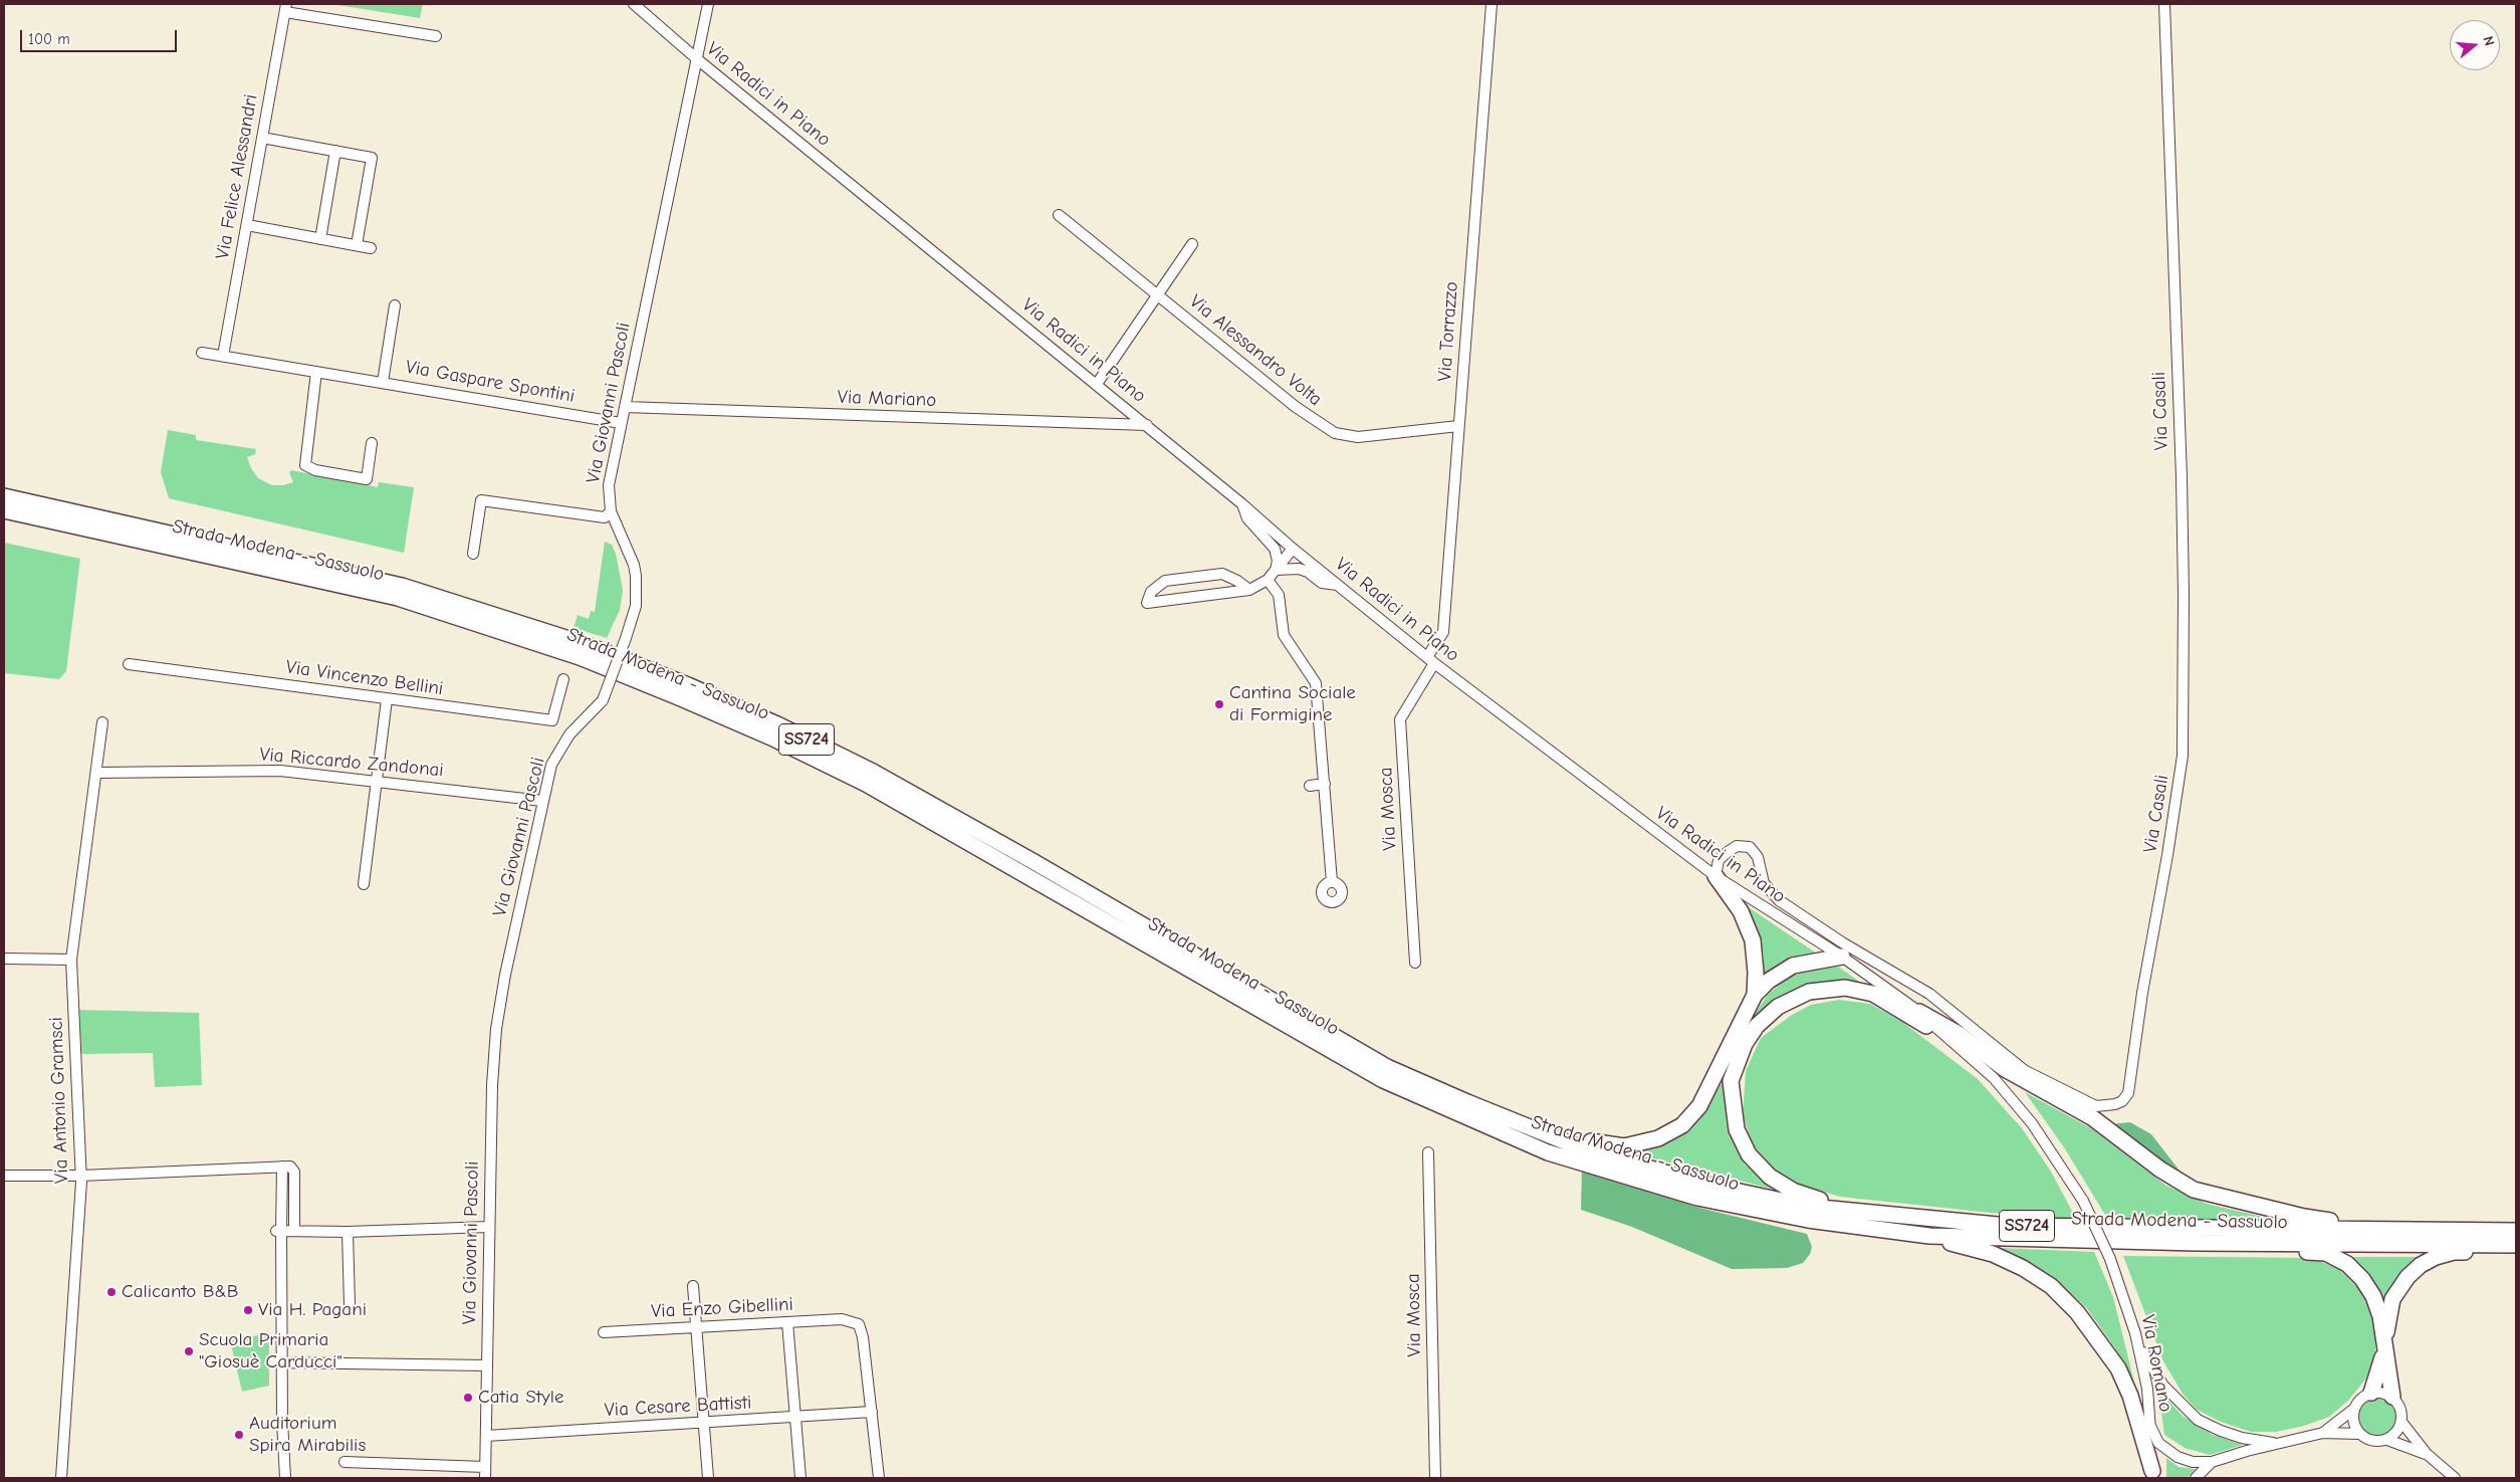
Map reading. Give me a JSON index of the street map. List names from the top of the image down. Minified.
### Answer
{"streets":{"highway":["Strada Modena - Sassuolo","SS724"],"street":["Via Radici in Piano","Via Felice Alessandri","Via Torrazzo","Via Alessandro Volta","Via Gaspare Spontini","Via Mariano","Via Giovanni Pascoli","Via Casali","Via Vincenzo Bellini","Via Riccardo Zandonai","Via Mosca","Via Antonio Gramsci","Via Enzo Gibellini","Via Romano","Via Cesare Battisti"]},"crossings":[["Via Radici in Piano","Via Torrazzo"],["Via Radici in Piano","Via Mariano"],["Via Radici in Piano","Via Giovanni Pascoli"],["Via Radici in Piano","Via Casali"],["Via Radici in Piano","Via Mosca"],["Via Radici in Piano","Via Romano"],["Via Felice Alessandri","Via Gaspare Spontini"],["Via Torrazzo","Via Alessandro Volta"],["Via Torrazzo","Via Mosca"],["Via Gaspare Spontini","Via Giovanni Pascoli"],["Via Mariano","Via Giovanni Pascoli"],["Via Giovanni Pascoli","Via Riccardo Zandonai"],["Via Giovanni Pascoli","Via Cesare Battisti"],["Via Riccardo Zandonai","Via Antonio Gramsci"],["Via Enzo Gibellini","Via Cesare Battisti"]],"places":["Cantina Sociale di Formigine","Calicanto B&B","Via H. Pagani","Scuola Primaria \"Giosuè Carducci\"","Catia Style","Auditorium Spira Mirabilis"],"scale_bar":"100 m","north":"right"}
